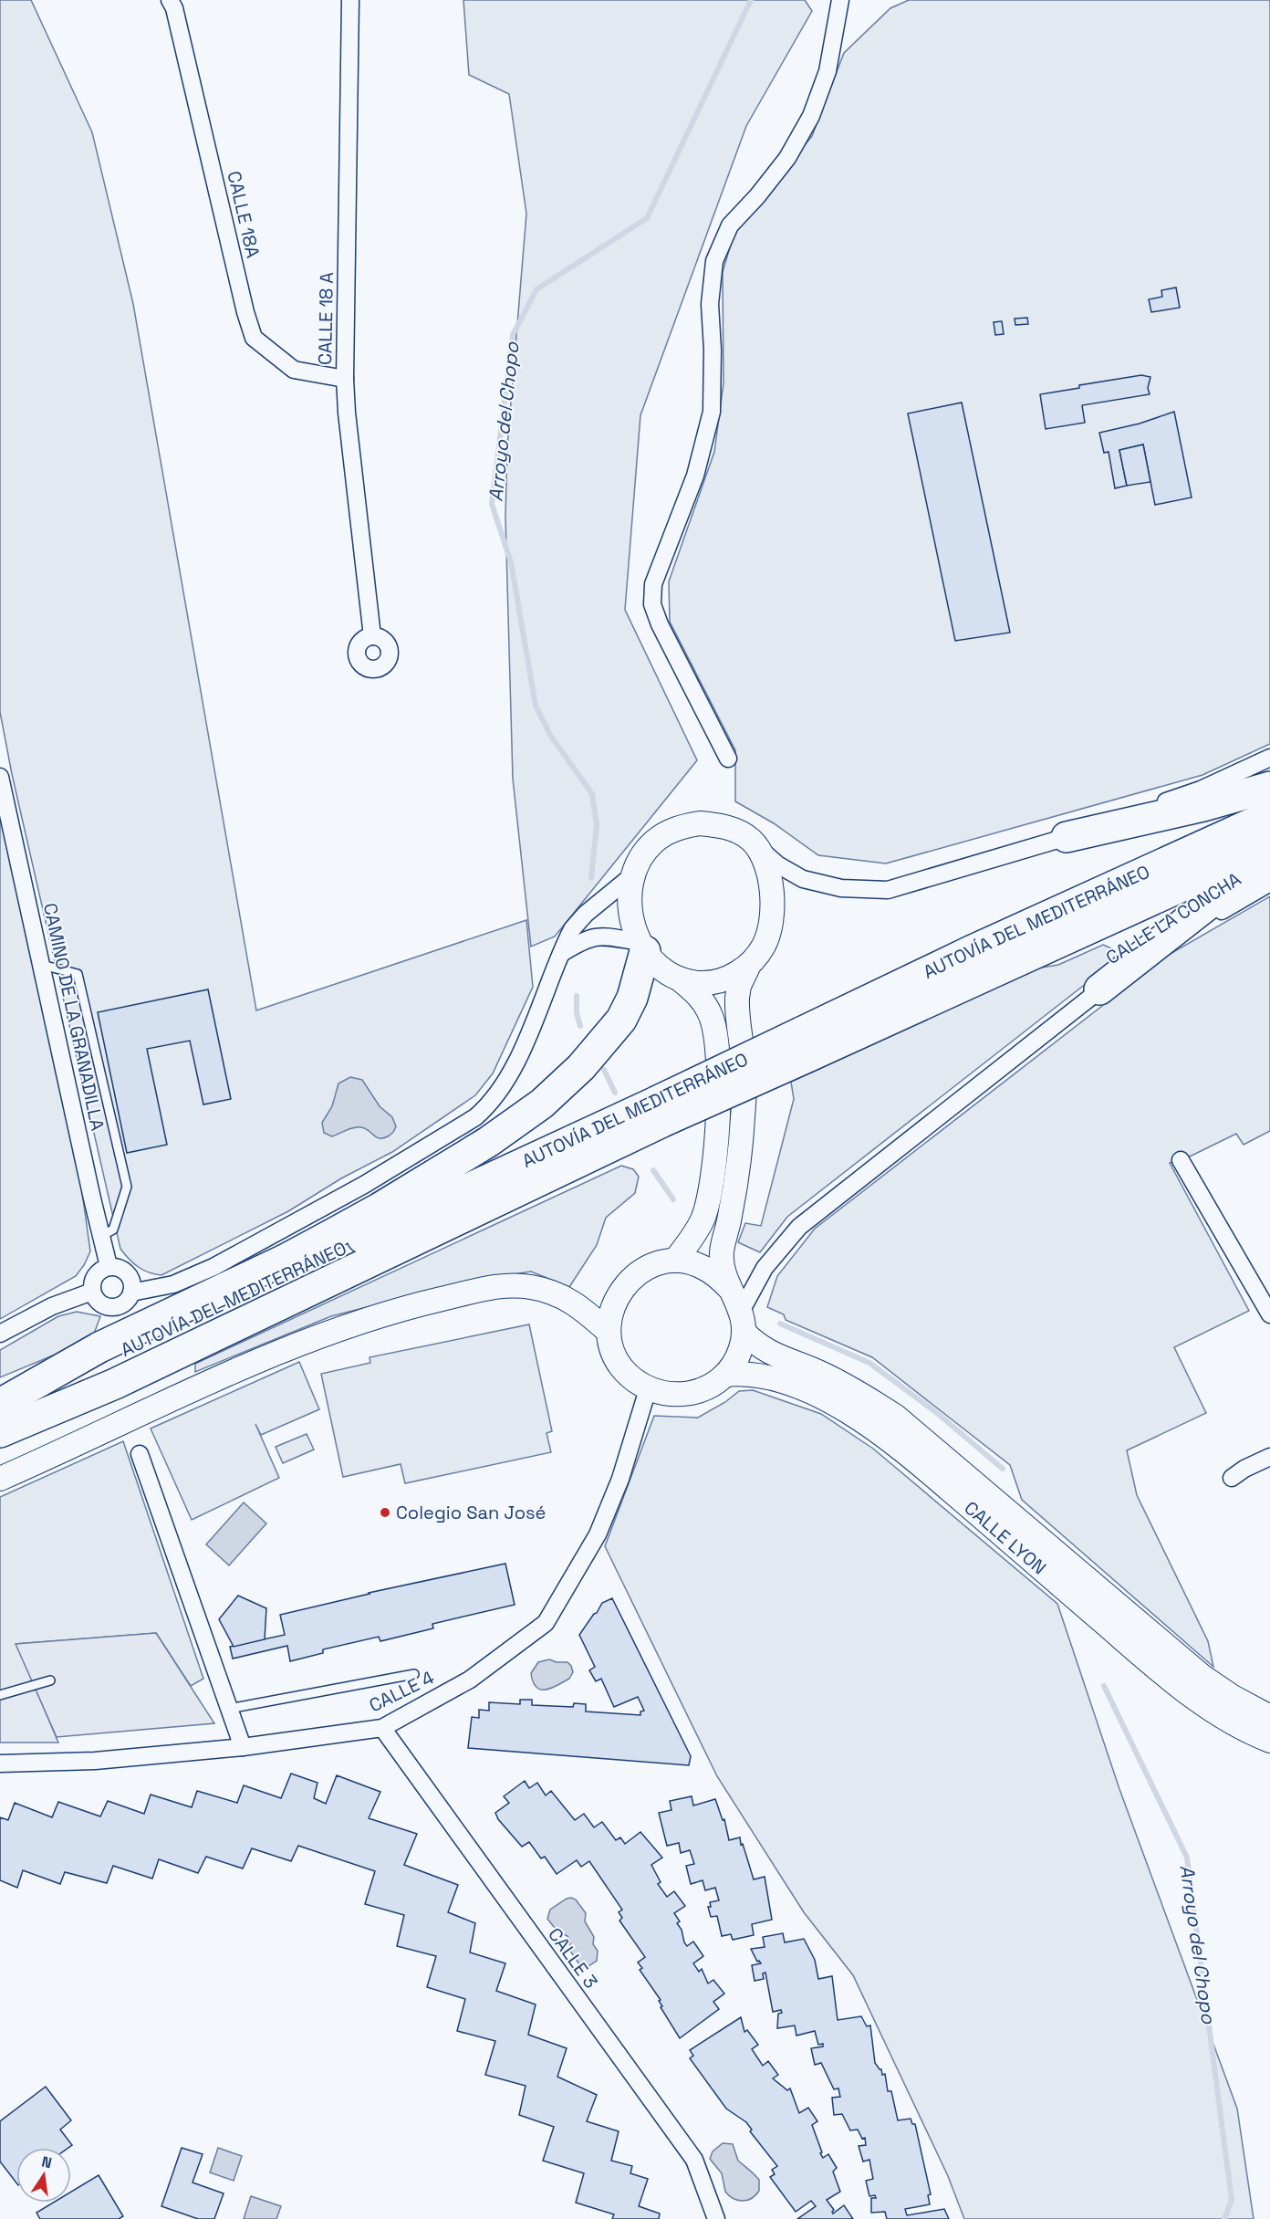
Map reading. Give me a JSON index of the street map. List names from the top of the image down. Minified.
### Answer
{"streets":{"highway":["AUTOVÍA DEL MEDITERRÁNEO"],"street":["CALLE 18A","CALLE 18 A","CALLE LA CONCHA","CAMINO DE LA GRANADILLA","CALLE LYON","CALLE 4","CALLE 3"]},"crossings":[["CALLE 18A","CALLE 18 A"],["CALLE LA CONCHA","CALLE LYON"],["CALLE LA CONCHA","CALLE 4"],["CALLE LYON","CALLE 4"],["CALLE 4","CALLE 3"]],"water":["Arroyo del Chopo"],"places":["Colegio San José"],"north":"top"}
